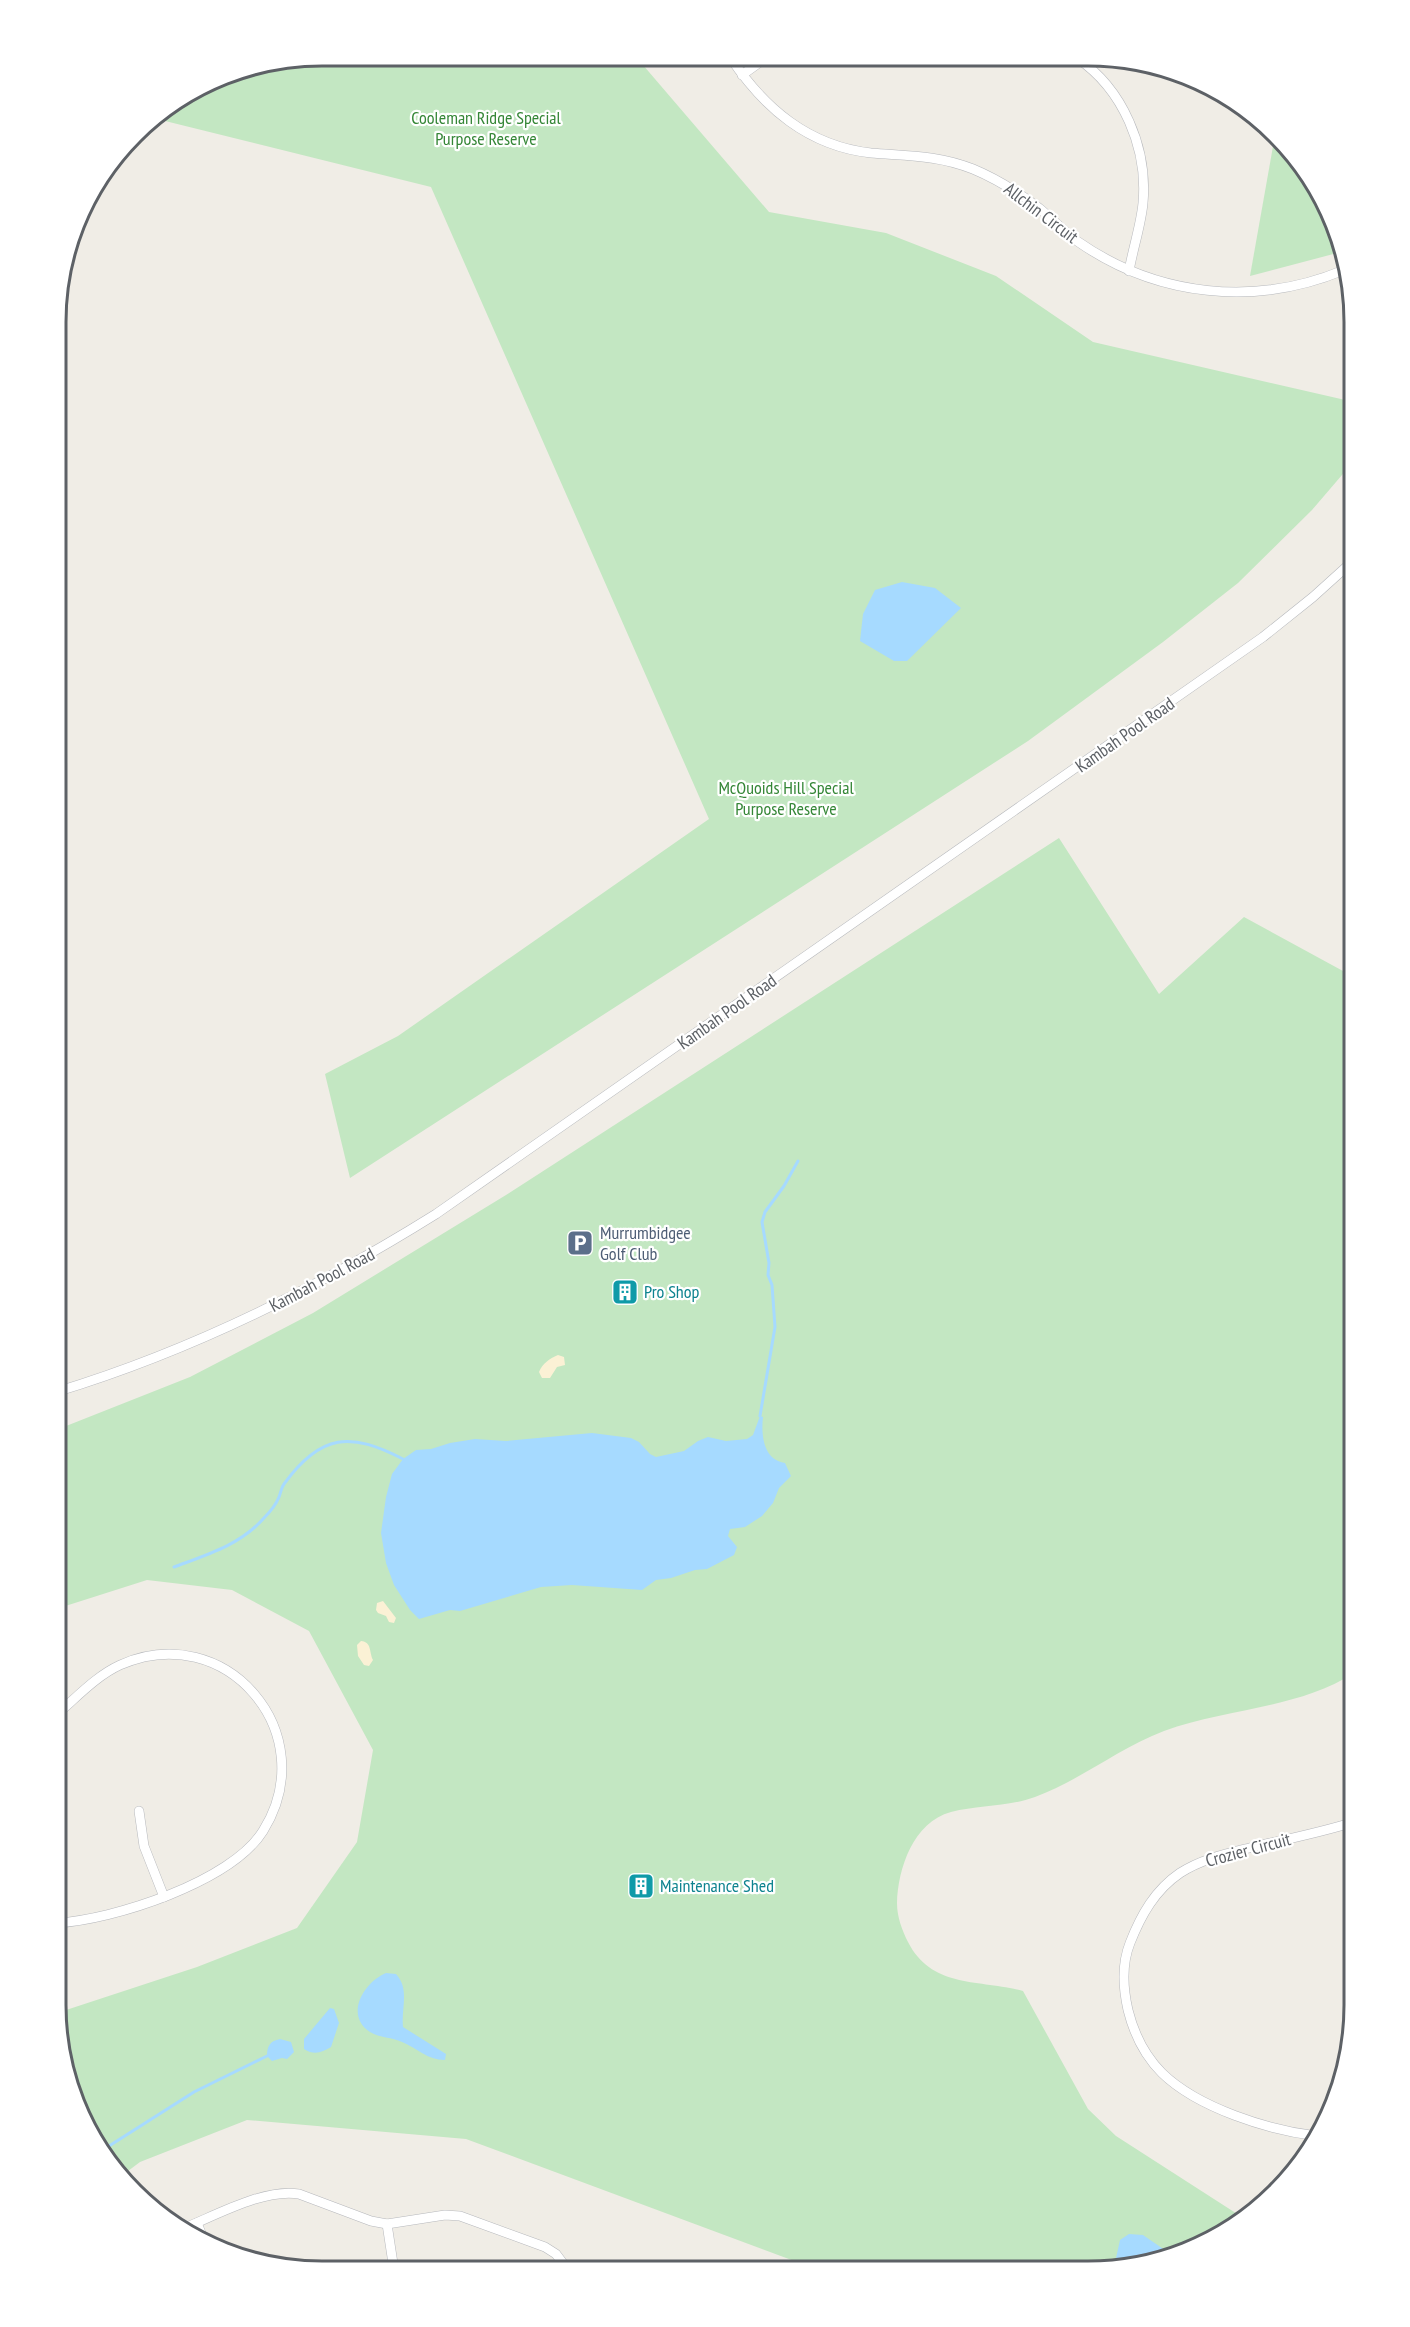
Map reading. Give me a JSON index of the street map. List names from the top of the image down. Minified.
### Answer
{"streets":{"street":["Allchin Circuit","Kambah Pool Road","Crozier Circuit"]},"parks":["Cooleman Ridge Special Purpose Reserve","McQuoids Hill Special Purpose Reserve"],"places":{"parking":["Murrumbidgee Golf Club"],"building":["Pro Shop","Maintenance Shed"]}}
